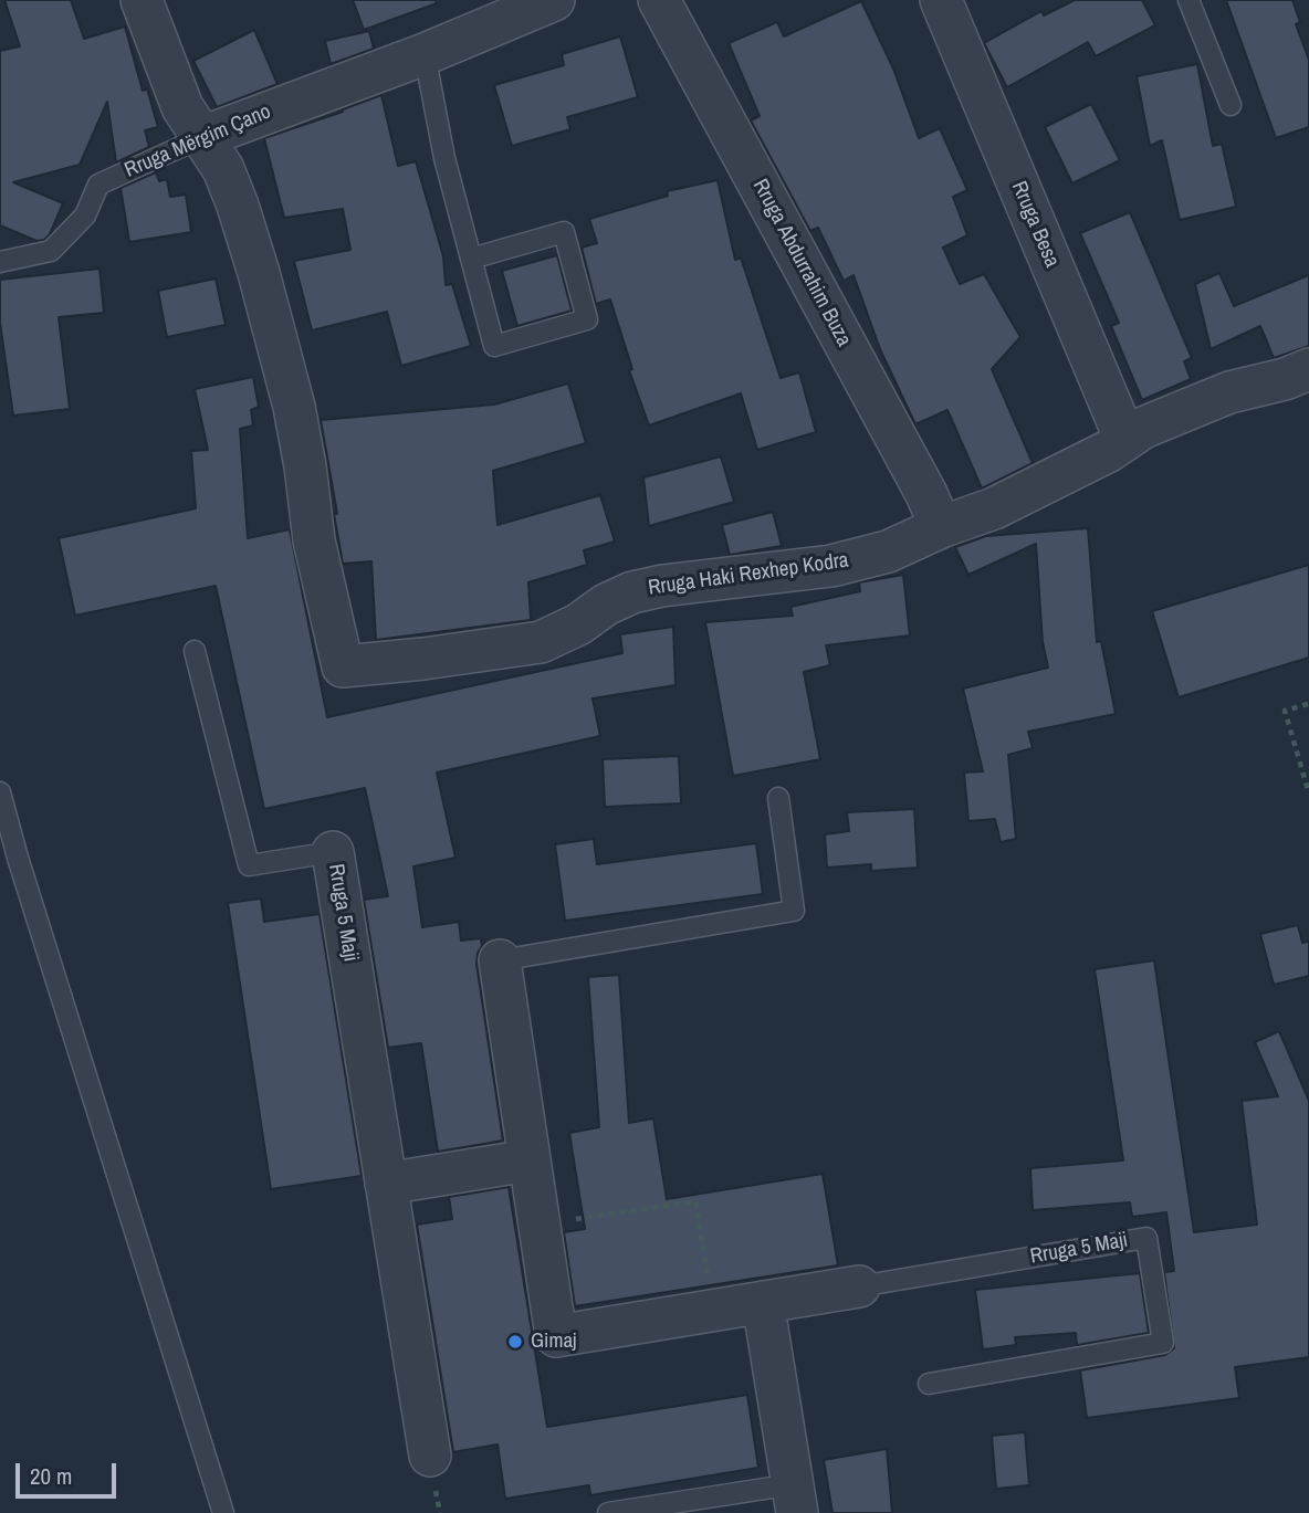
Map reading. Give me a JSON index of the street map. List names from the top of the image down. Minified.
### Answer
{"streets":{"street":["Rruga Mërgim Çano","Rruga Besa","Rruga Abdurrahim Buza","Rruga Haki Rexhep Kodra","Rruga 5 Maji"]},"crossings":[["Rruga Mërgim Çano","Rruga Haki Rexhep Kodra"],["Rruga Besa","Rruga Haki Rexhep Kodra"],["Rruga Abdurrahim Buza","Rruga Haki Rexhep Kodra"]],"places":["Gimaj"],"scale_bar":"20 m"}
